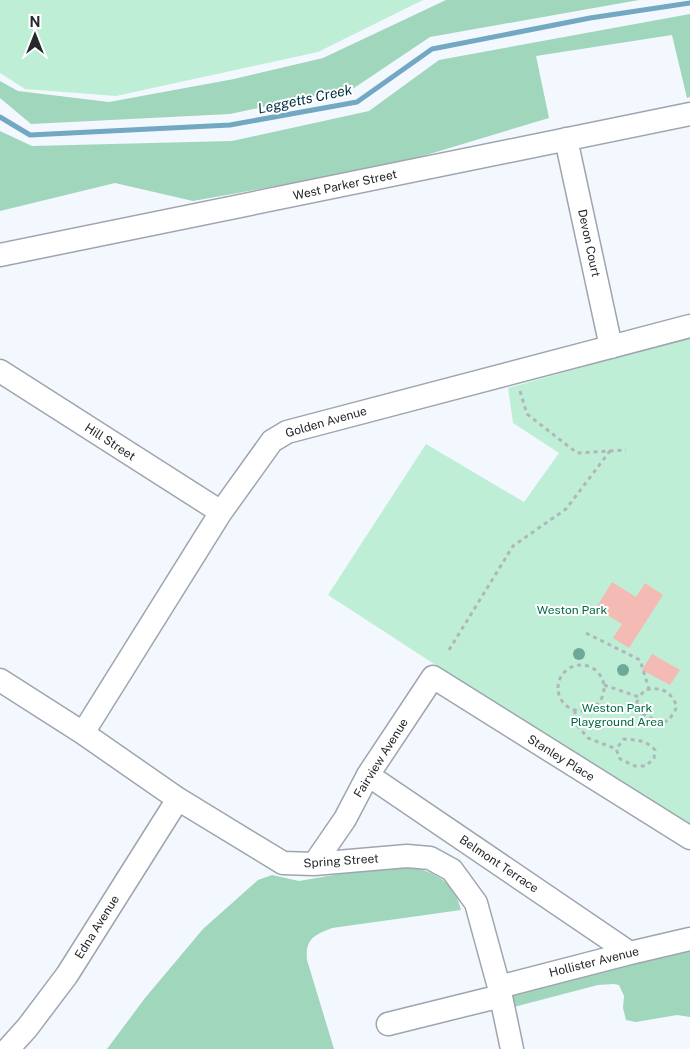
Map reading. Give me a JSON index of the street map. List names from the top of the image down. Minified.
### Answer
{"streets":{"street":["West Parker Street","Devon Court","Golden Avenue","Hill Street","Fairview Avenue","Stanley Place","Spring Street","Belmont Terrace","Edna Avenue","Hollister Avenue"]},"crossings":[["West Parker Street","Devon Court"],["Devon Court","Golden Avenue"],["Golden Avenue","Hill Street"],["Golden Avenue","Spring Street"],["Fairview Avenue","Stanley Place"],["Fairview Avenue","Spring Street"],["Fairview Avenue","Belmont Terrace"],["Spring Street","Edna Avenue"],["Spring Street","Hollister Avenue"],["Belmont Terrace","Hollister Avenue"]],"water":["Leggetts Creek"],"parks":["Weston Park","Weston Park Playground Area"],"north":"top"}
